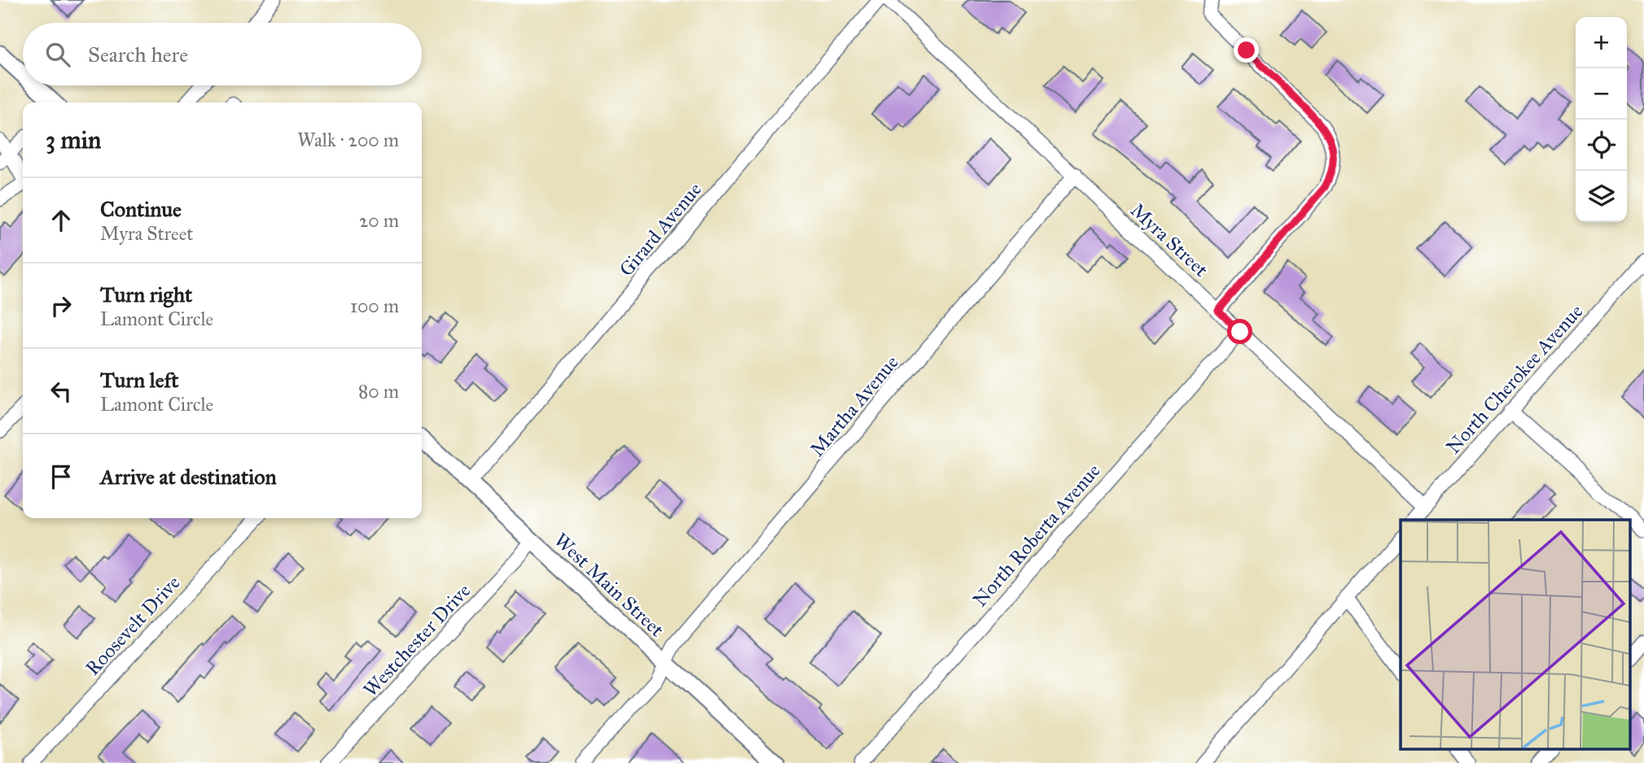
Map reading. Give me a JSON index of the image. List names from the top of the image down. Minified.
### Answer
{"streets":{"main road":["West Main Street"],"street":["Girard Avenue","Myra Street","North Cherokee Avenue","Martha Avenue","North Roberta Avenue","Roosevelt Drive","Westchester Drive"]},"crossings":[["Girard Avenue","West Main Street"],["Myra Street","North Cherokee Avenue"],["Myra Street","Martha Avenue"],["Myra Street","North Roberta Avenue"],["Martha Avenue","West Main Street"],["West Main Street","Westchester Drive"]],"page":{"map_buttons":["+","−"],"search":"Search here","heading":["3 min","Walk · 200 m"],"list":[["Continue","Myra Street","20 m"],["Turn right","Lamont Circle","100 m"],["Turn left","Lamont Circle","80 m"],"Arrive at destination"]}}
